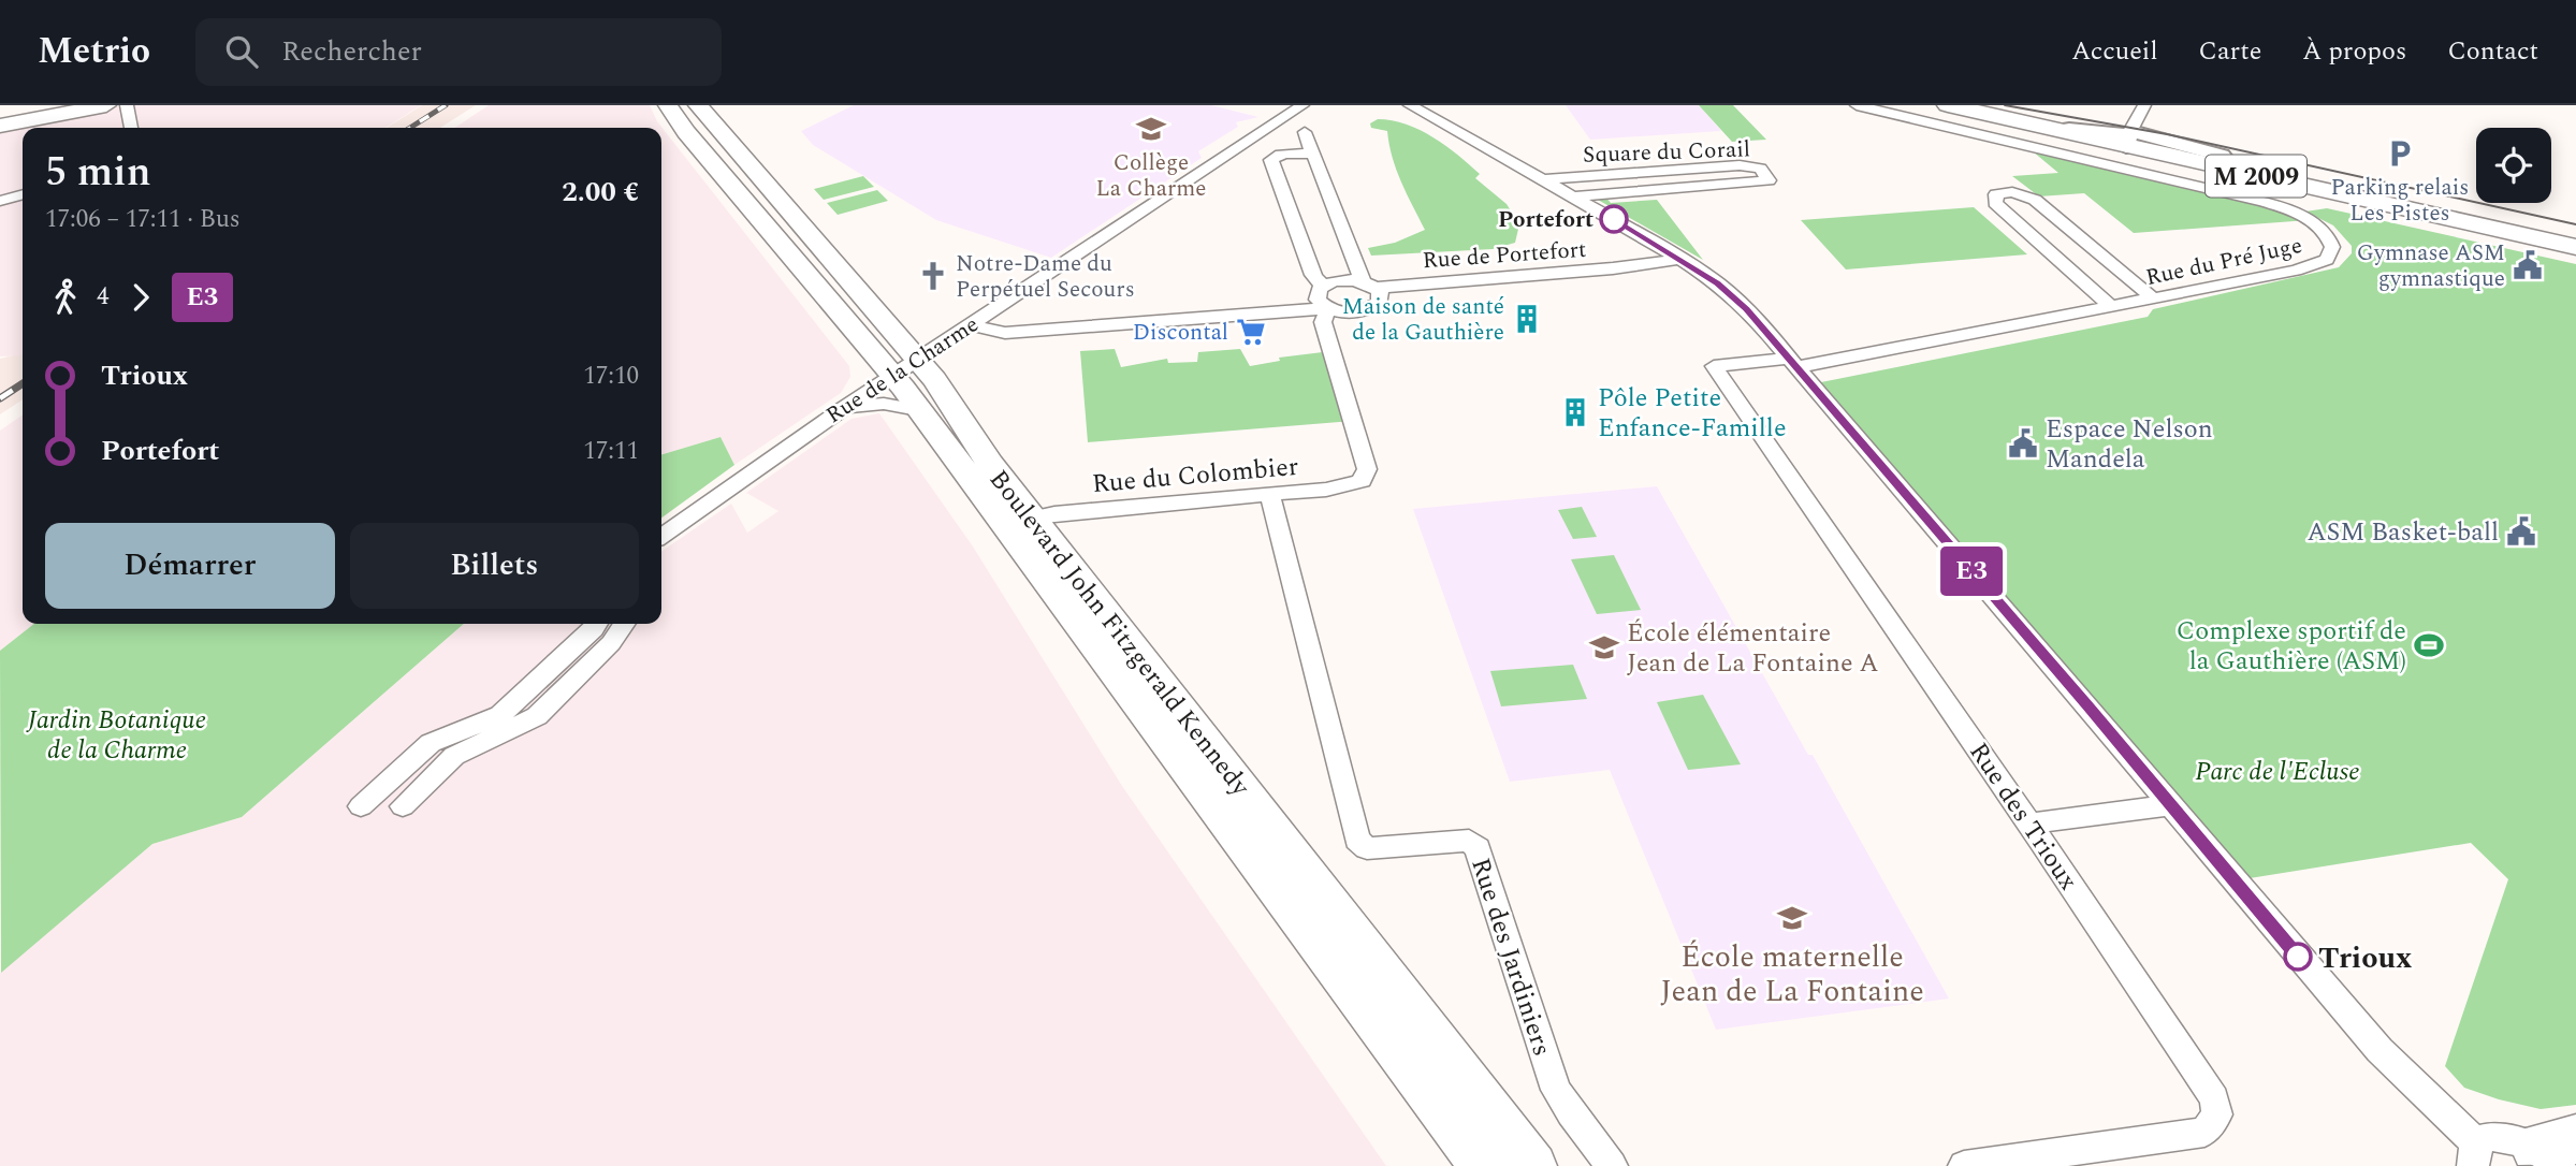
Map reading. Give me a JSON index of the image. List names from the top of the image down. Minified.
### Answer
{"streets":{"main road":["M 2009","Boulevard John Fitzgerald Kennedy"],"street":["Square du Corail","Rue de Portefort","Rue du Pré Juge","Rue de la Charme","Rue du Colombier","Rue des Trioux","Rue des Jardiniers"]},"crossings":[["Rue du Pré Juge","Rue des Trioux"],["Rue de la Charme","Boulevard John Fitzgerald Kennedy"],["Rue du Colombier","Boulevard John Fitzgerald Kennedy"],["Rue du Colombier","Rue des Jardiniers"]],"parks":["Jardin Botanique de la Charme","Parc de l'Ecluse"],"places":{"school or university":["Collège La Charme","École élémentaire Jean de La Fontaine A","École maternelle Jean de La Fontaine"],"parking":["Parking relais Les Pistes"],"other":["Portefort","Trioux"],"public building":["Gymnase ASM gymnastique","Espace Nelson Mandela","ASM Basket-ball"],"church":["Notre-Dame du Perpétuel Secours"],"building":["Maison de santé de la Gauthière","Pôle Petite Enfance-Famille"],"supermarket":["Discontal"],"sports":["Complexe sportif de la Gauthière (ASM)"]},"lines":["bus line E3"],"page":{"header":"Metrio","search":"Rechercher","nav":["Accueil","Carte","À propos","Contact"],"on_map":"E3","heading":["5 min","17:06 – 17:11 · Bus","2.00 €"],"legs":["4","E3"],"list":[{"name":"Trioux","value":"17:10"},{"name":"Portefort","value":"17:11"}],"buttons":["Démarrer","Billets"]}}
